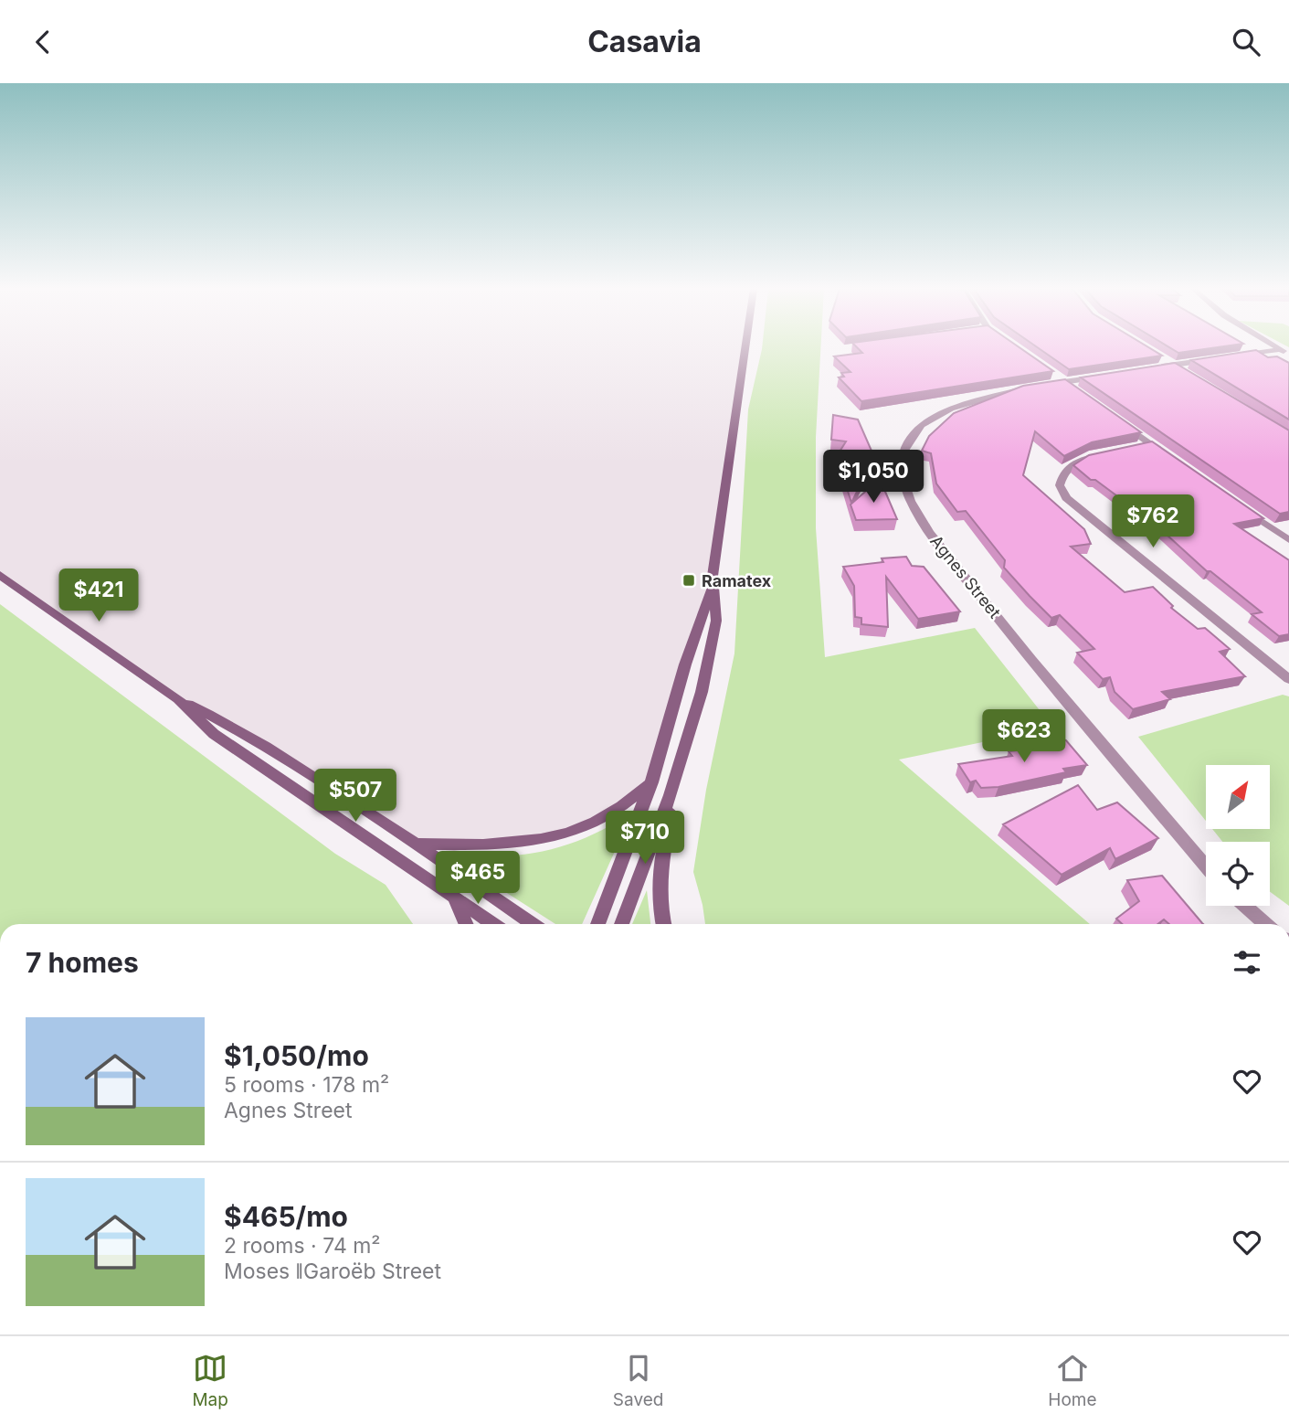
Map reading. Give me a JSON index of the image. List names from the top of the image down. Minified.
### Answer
{"streets":{"street":["Agnes Street"]},"places":{"transit":["Ramatex"]},"north":"top right","page":{"header":"Casavia","price":["$1,050","$762","$421","$623","$507","$710","$465"],"heading":"7 homes","list":[{"name":"$1,050/mo","note":"5 rooms · 178 m² · Agnes Street"},{"name":"$465/mo","note":"2 rooms · 74 m² · Moses ǁGaroëb Street"}],"tabs":["Map","Saved","Home"]}}
